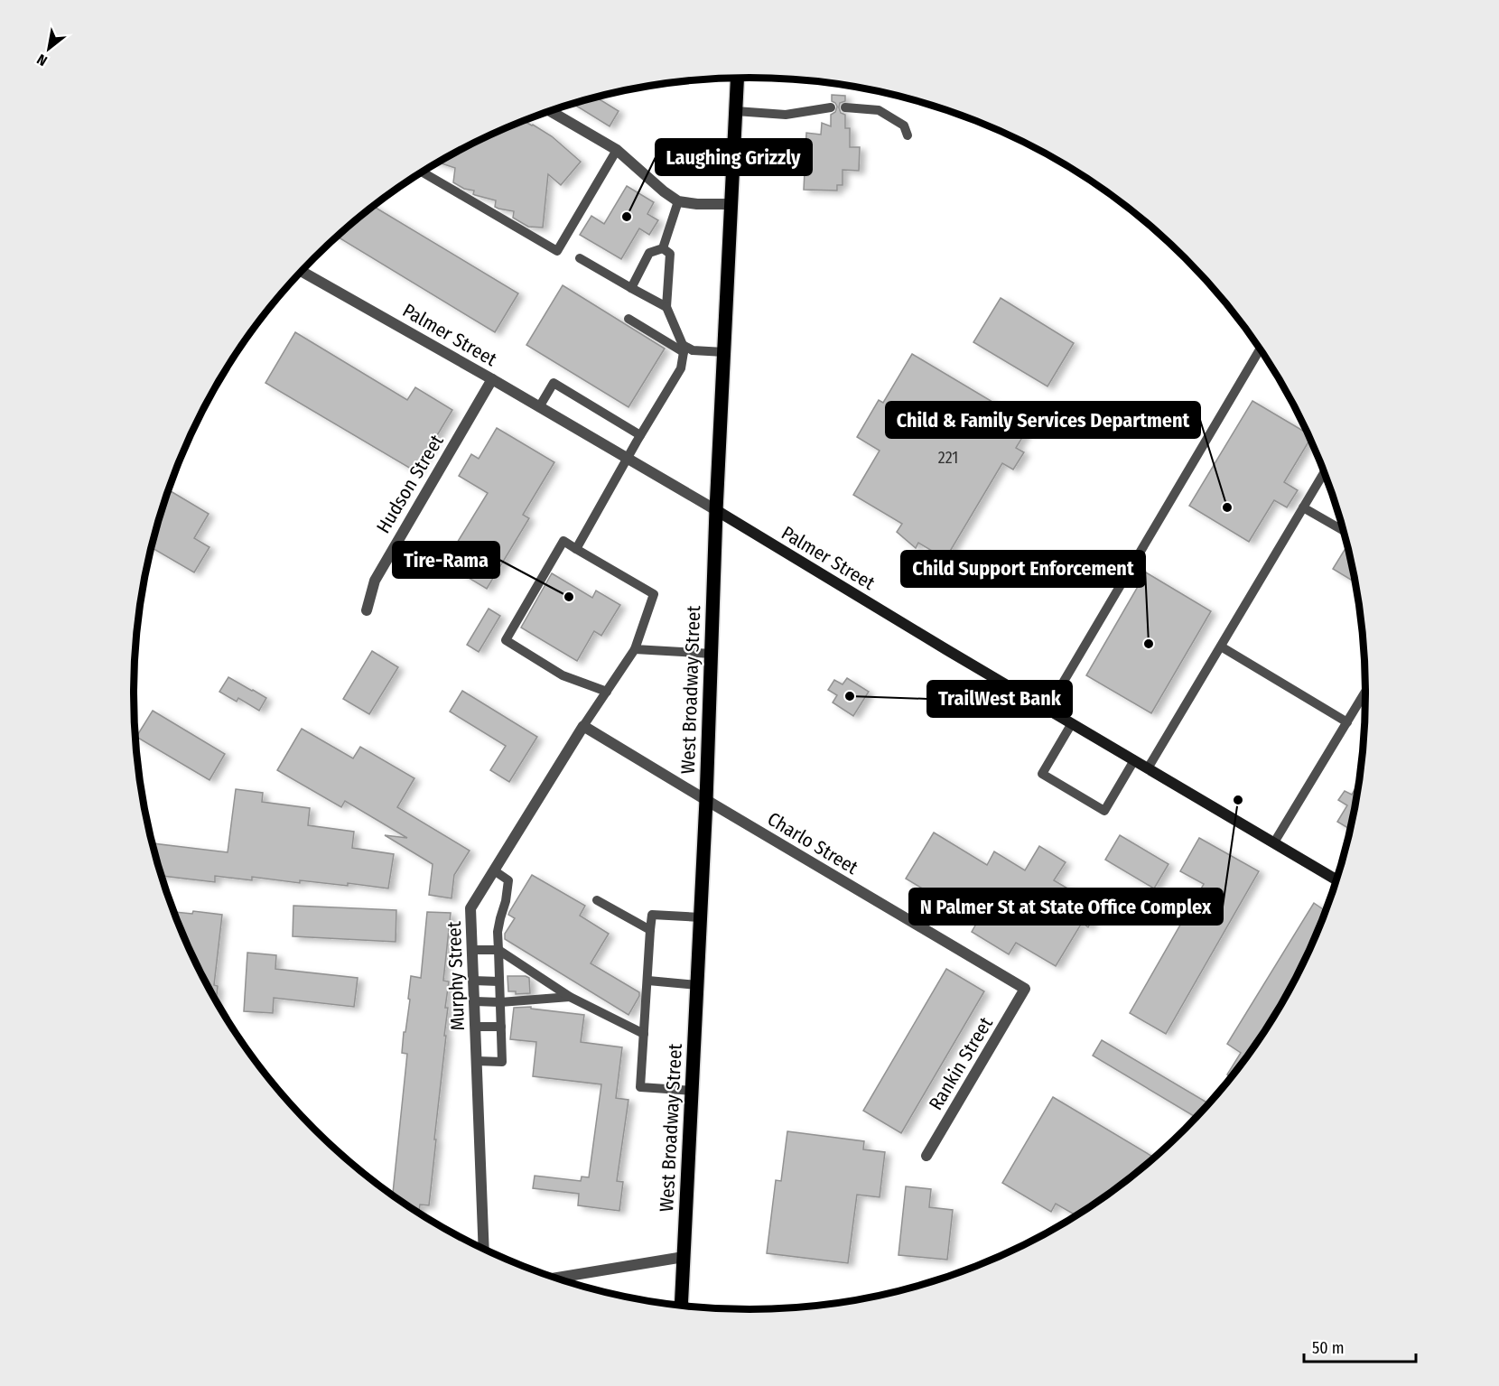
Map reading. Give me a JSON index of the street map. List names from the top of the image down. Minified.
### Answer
{"streets":{"main road":["West Broadway Street"],"street":["Palmer Street","Hudson Street","Charlo Street","Murphy Street","Rankin Street"]},"crossings":[["Palmer Street","Hudson Street"],["Palmer Street","West Broadway Street"],["West Broadway Street","Charlo Street"],["Charlo Street","Murphy Street"],["Charlo Street","Rankin Street"]],"places":["Laughing Grizzly","Child & Family Services Department","Tire-Rama","Child Support Enforcement","TrailWest Bank","N Palmer St at State Office Complex"],"house_numbers":["221"],"scale_bar":"50 m","north":"bottom left"}
